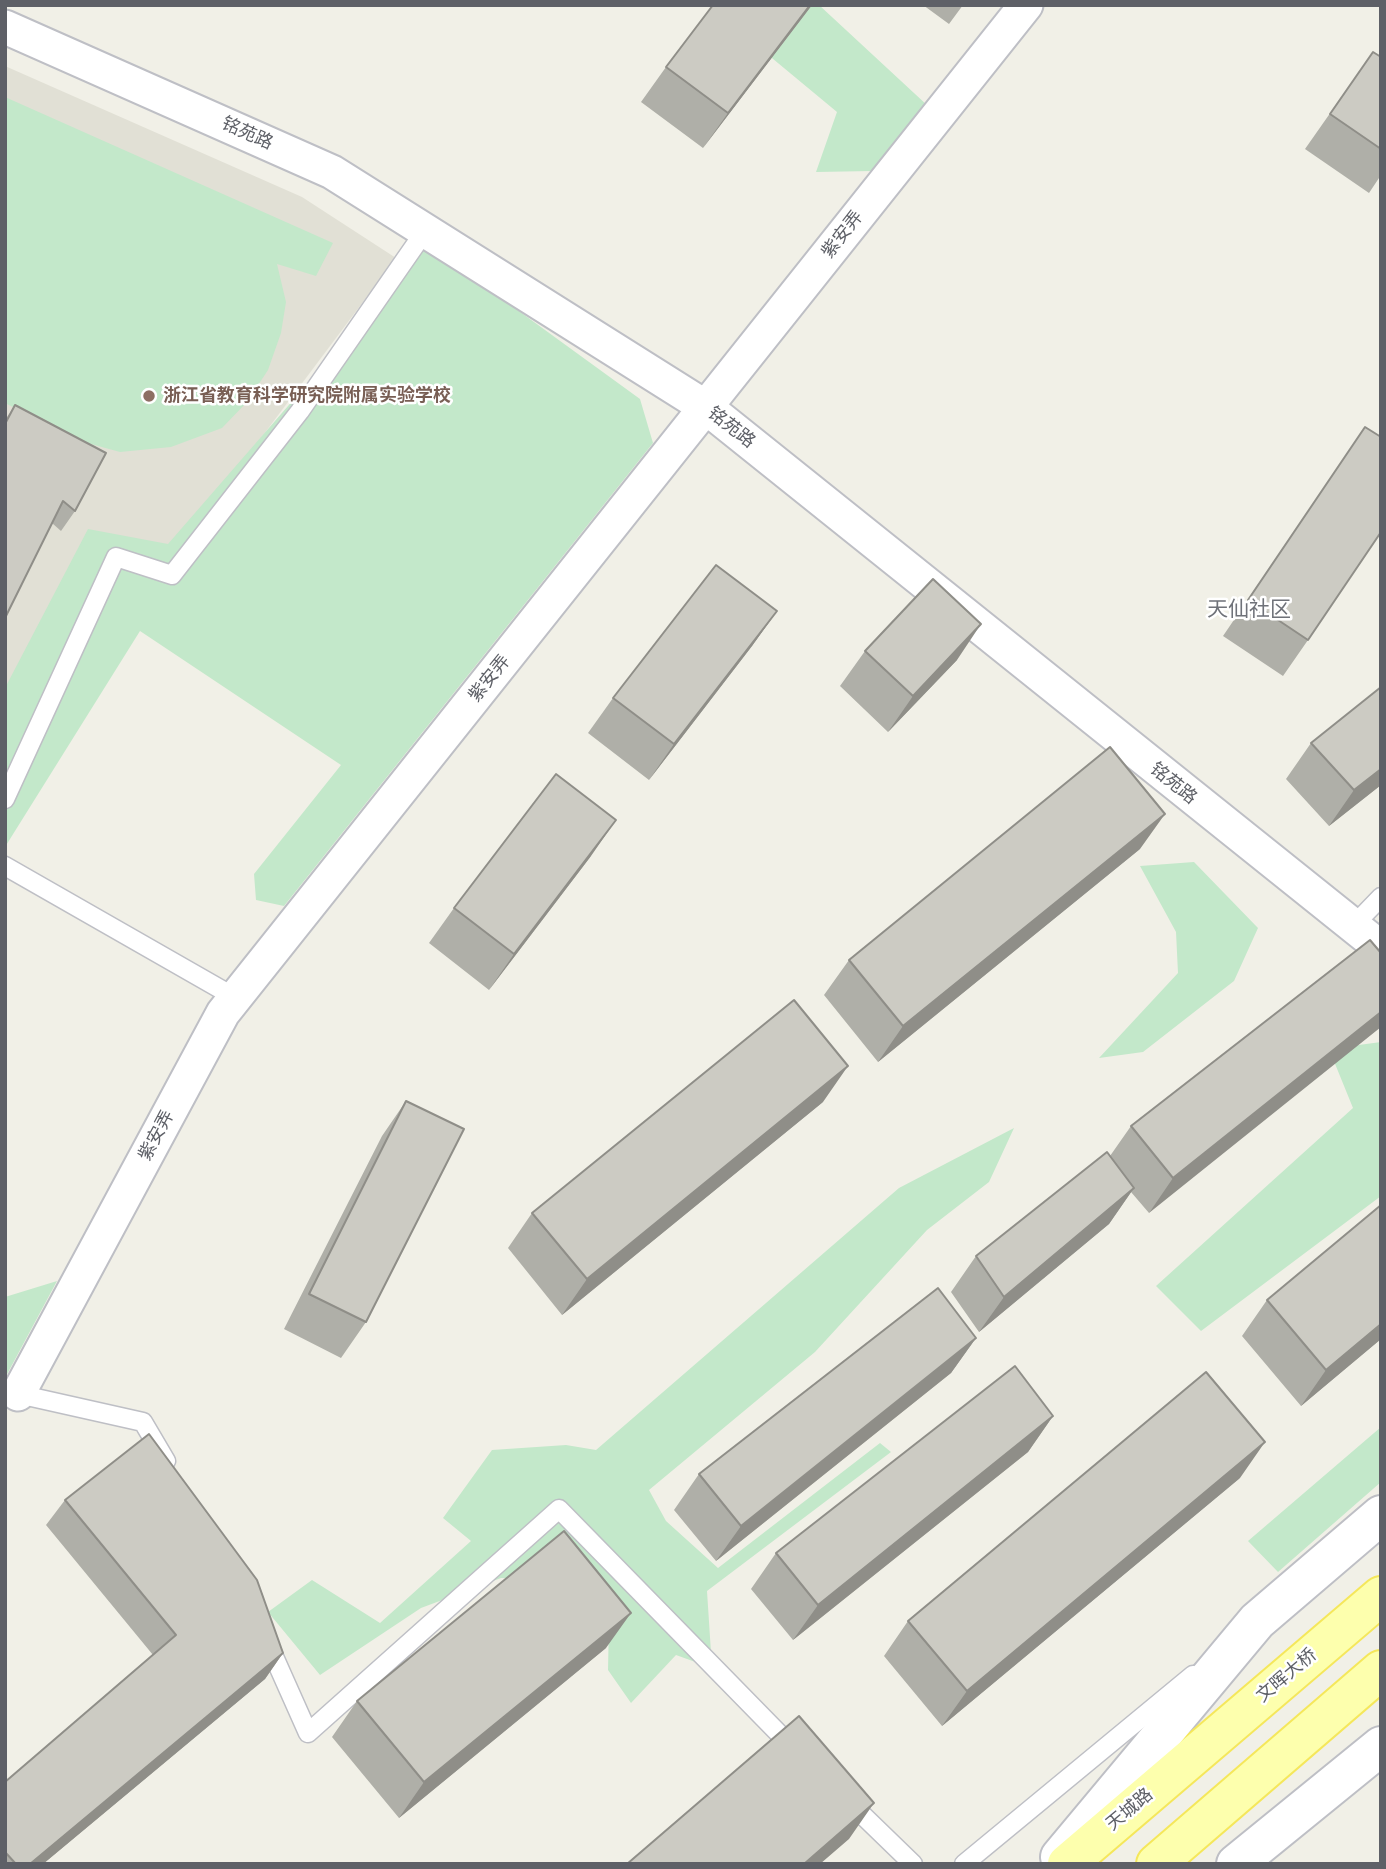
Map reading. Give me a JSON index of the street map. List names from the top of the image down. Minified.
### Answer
{"streets":{"main road":["文晖大桥","天城路"],"street":["铭苑路","紫安弄"]},"crossings":[["铭苑路","紫安弄"],["文晖大桥","天城路"]],"districts":["天仙社区"],"places":["浙江省教育科学研究院附属实验学校"]}
